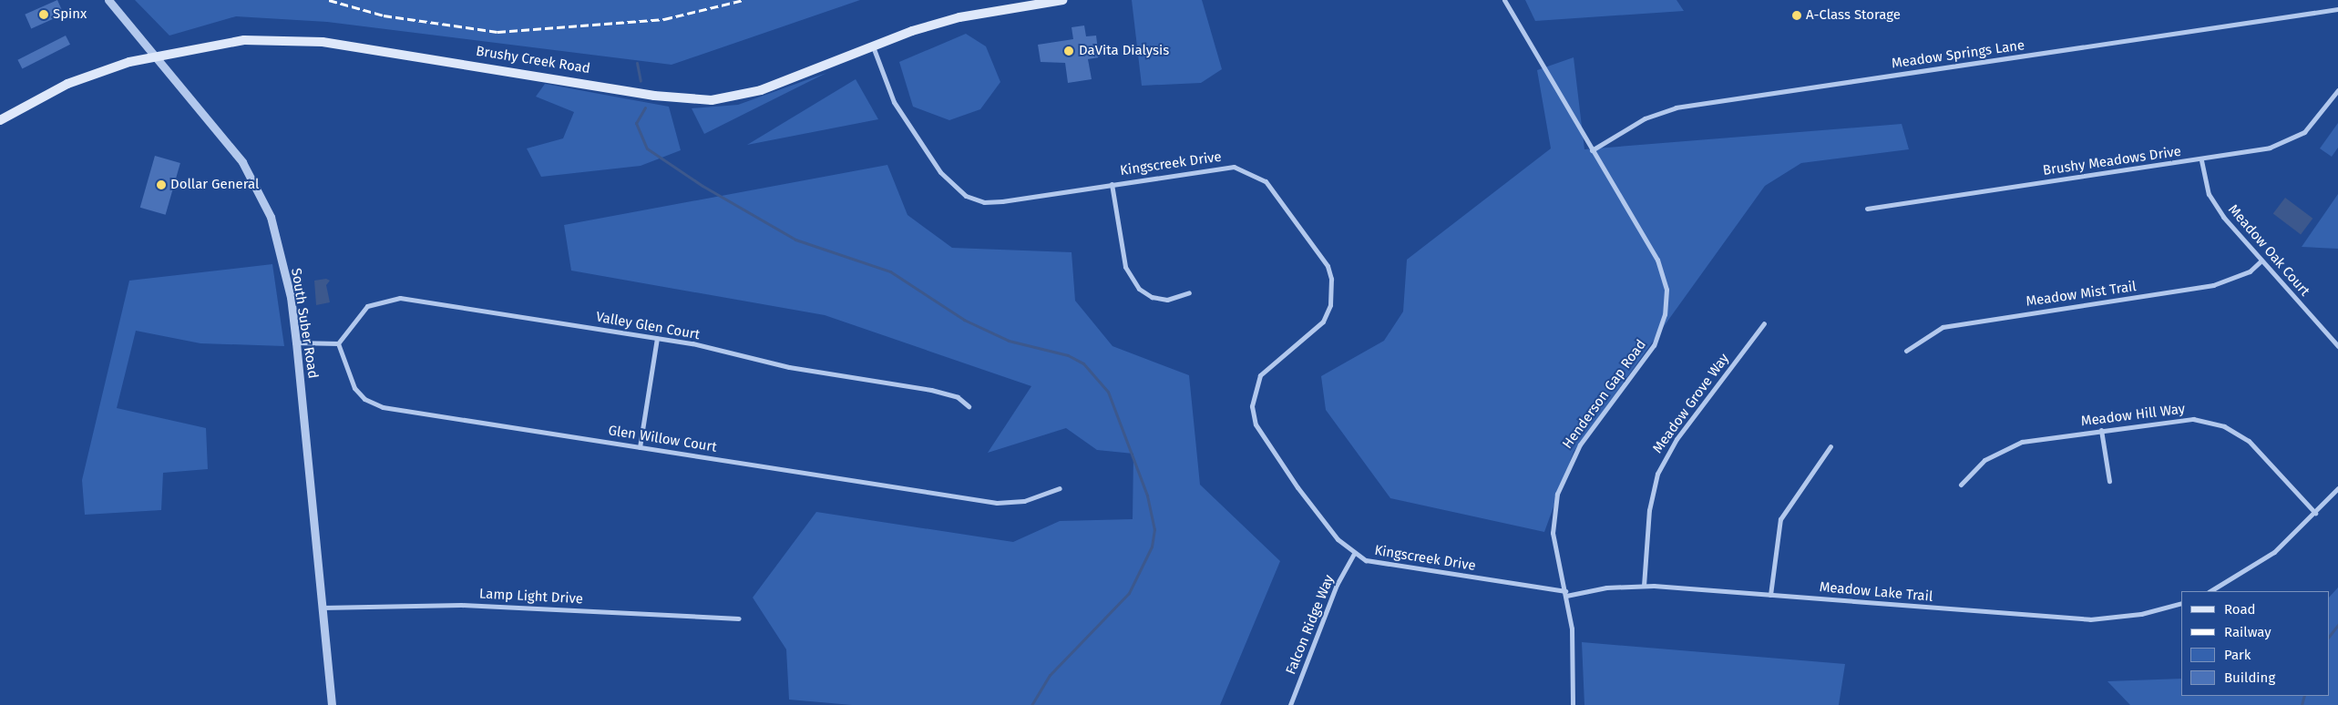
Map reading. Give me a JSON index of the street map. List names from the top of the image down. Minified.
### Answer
{"streets":{"main road":["Brushy Creek Road"],"street":["Meadow Springs Lane","Brushy Meadows Drive","Kingscreek Drive","Meadow Oak Court","Meadow Mist Trail","South Suber Road","Valley Glen Court","Henderson Gap Road","Meadow Grove Way","Meadow Hill Way","Glen Willow Court","Meadow Lake Trail","Lamp Light Drive","Falcon Ridge Way"]},"crossings":[["Meadow Springs Lane","Henderson Gap Road"],["Brushy Creek Road","Kingscreek Drive"],["Brushy Creek Road","South Suber Road"],["Brushy Meadows Drive","Meadow Oak Court"],["Kingscreek Drive","Henderson Gap Road"],["Kingscreek Drive","Meadow Lake Trail"],["Kingscreek Drive","Falcon Ridge Way"],["Meadow Oak Court","Meadow Mist Trail"],["South Suber Road","Lamp Light Drive"],["Valley Glen Court","Glen Willow Court"],["Henderson Gap Road","Meadow Lake Trail"],["Meadow Grove Way","Meadow Lake Trail"]],"places":["Spinx","A-Class Storage","DaVita Dialysis","Dollar General"],"legend":["Road","Railway","Park","Building"]}
